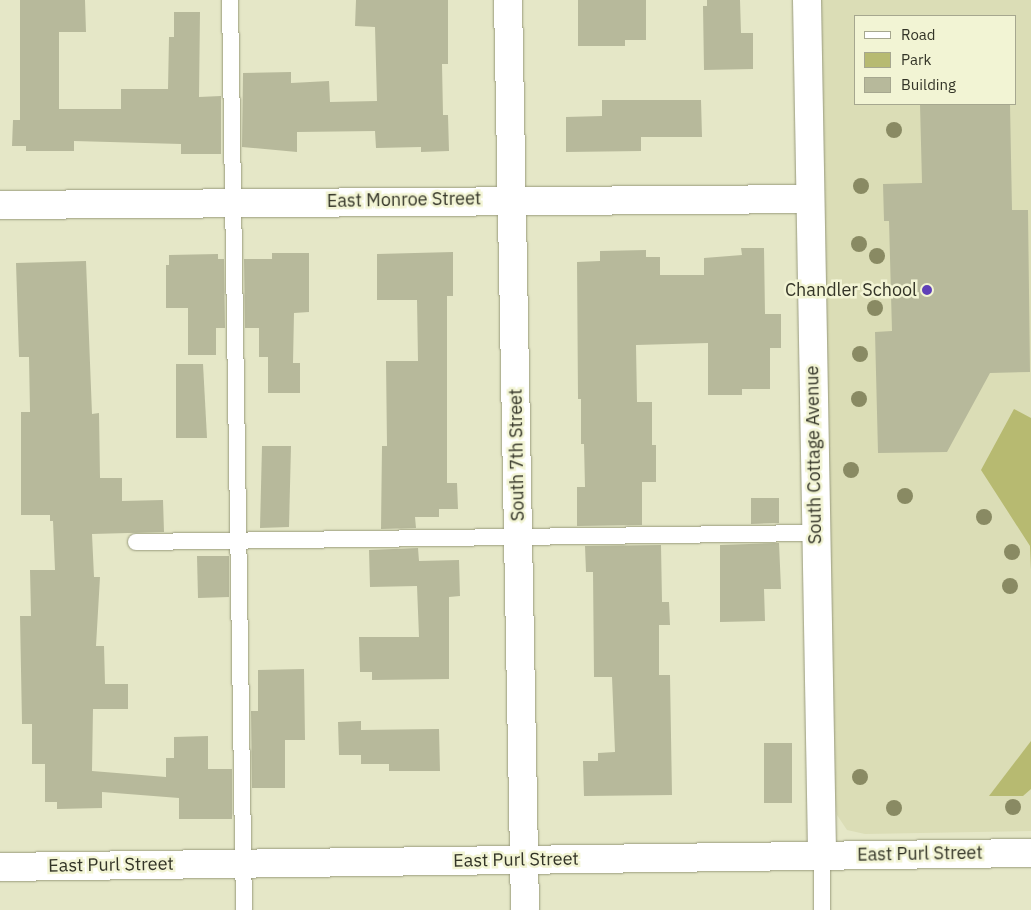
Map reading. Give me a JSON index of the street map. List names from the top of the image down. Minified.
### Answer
{"streets":{"street":["East Monroe Street","South 7th Street","South Cottage Avenue","East Purl Street"]},"crossings":[["East Monroe Street","South 7th Street"],["East Monroe Street","South Cottage Avenue"],["South 7th Street","East Purl Street"],["South Cottage Avenue","East Purl Street"]],"places":["Chandler School"],"legend":["Road","Park","Building"]}
